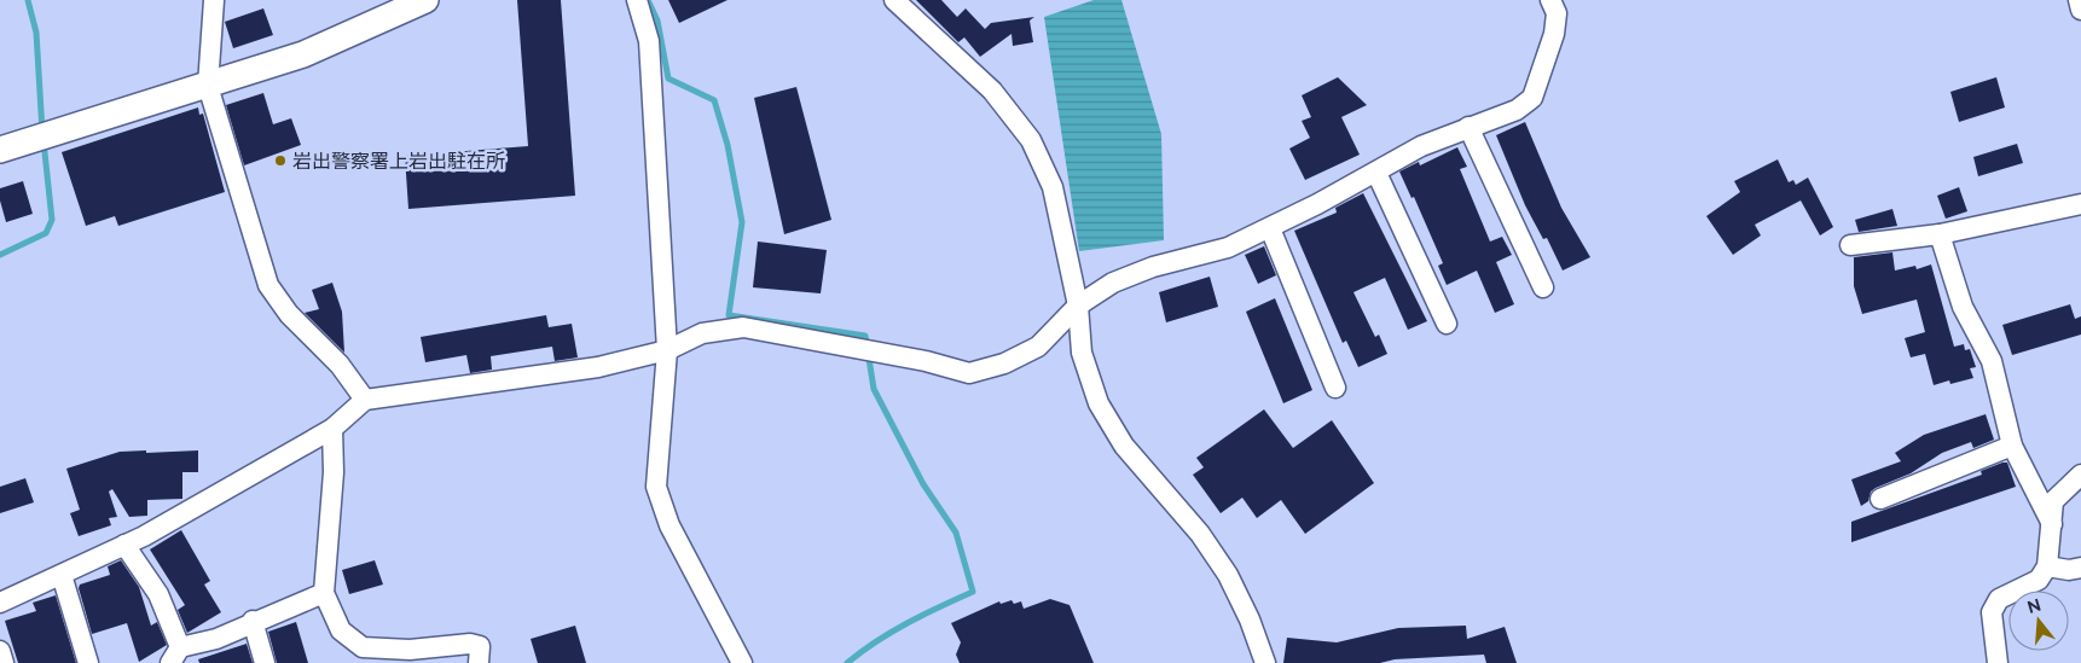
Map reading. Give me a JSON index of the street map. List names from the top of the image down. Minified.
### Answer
{"places":["岩出警察署上岩出駐在所"],"north":"top"}
